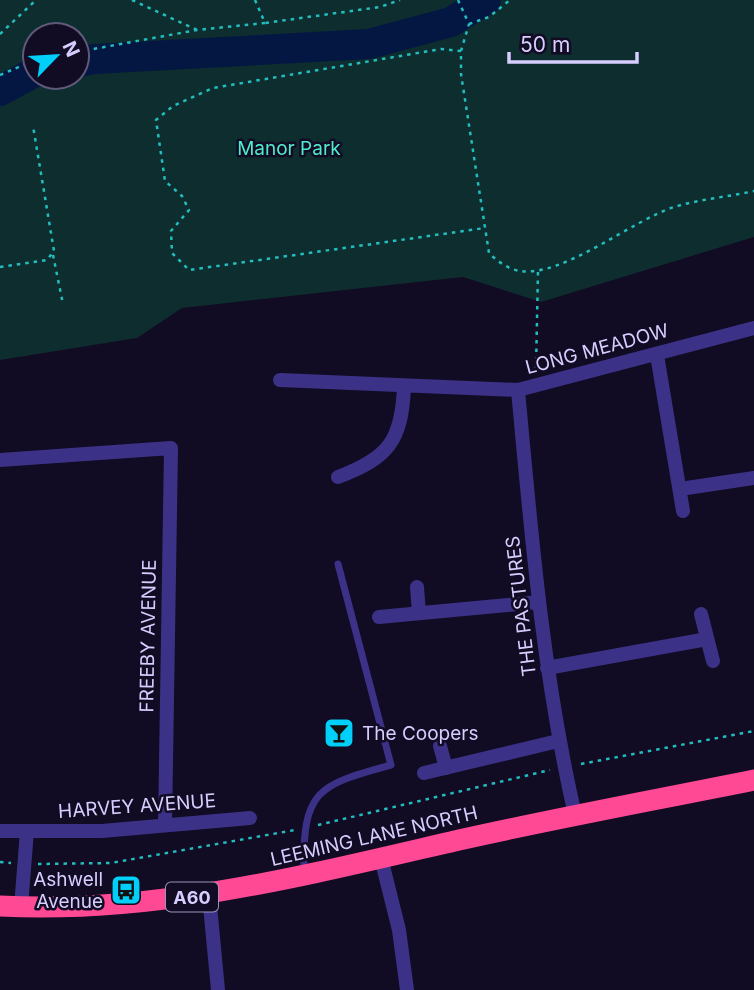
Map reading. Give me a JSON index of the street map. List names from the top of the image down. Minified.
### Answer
{"streets":{"highway":["LEEMING LANE NORTH","A60"],"street":["LONG MEADOW","THE PASTURES","FREEBY AVENUE","HARVEY AVENUE"]},"crossings":[["LONG MEADOW","THE PASTURES"],["THE PASTURES","LEEMING LANE NORTH"],["FREEBY AVENUE","HARVEY AVENUE"]],"parks":["Manor Park"],"places":{"bar":["The Coopers"],"bus stop":["Ashwell Avenue"]},"scale_bar":"50 m","north":"top right"}
